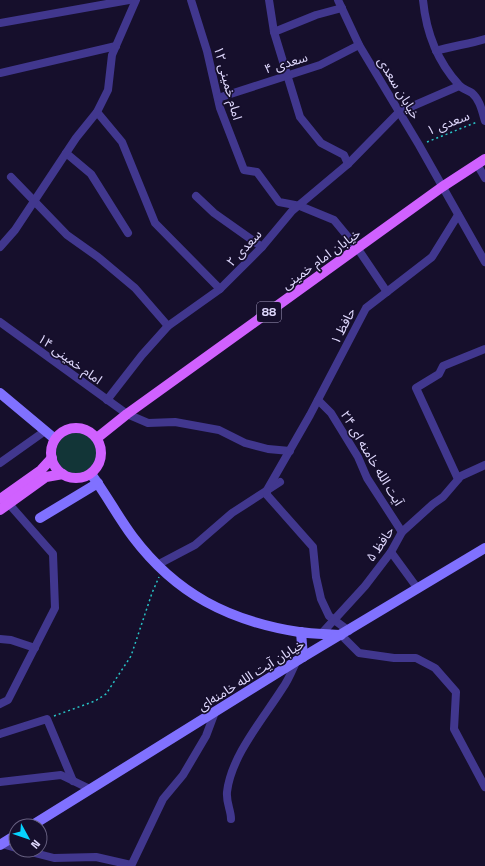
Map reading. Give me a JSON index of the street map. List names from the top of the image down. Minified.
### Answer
{"streets":{"main road":["خیابان امام خمینی","88","خیابان آیت الله خامنه‌ای"],"street":["سعدی ۴","امام خمینی ۱۲","خیابان سعدی","سعدی ۲","حافظ ۱","امام خمینی ۱۴","آیت الله خامنه ای ۲۴","حافظ ۵"],"path":["سعدی ۱"]},"crossings":[["سعدی ۴","امام خمینی ۱۲"],["سعدی ۴","خیابان سعدی"],["امام خمینی ۱۲","سعدی ۲"],["امام خمینی ۱۲","خیابان امام خمینی"],["امام خمینی ۱۲","حافظ ۱"],["خیابان سعدی","سعدی ۱"],["خیابان سعدی","سعدی ۲"],["خیابان سعدی","خیابان امام خمینی"],["خیابان سعدی","حافظ ۱"],["سعدی ۲","امام خمینی ۱۴"],["خیابان امام خمینی","امام خمینی ۱۴"],["حافظ ۱","امام خمینی ۱۴"],["حافظ ۱","آیت الله خامنه ای ۲۴"],["آیت الله خامنه ای ۲۴","حافظ ۵"]],"north":"bottom right"}
